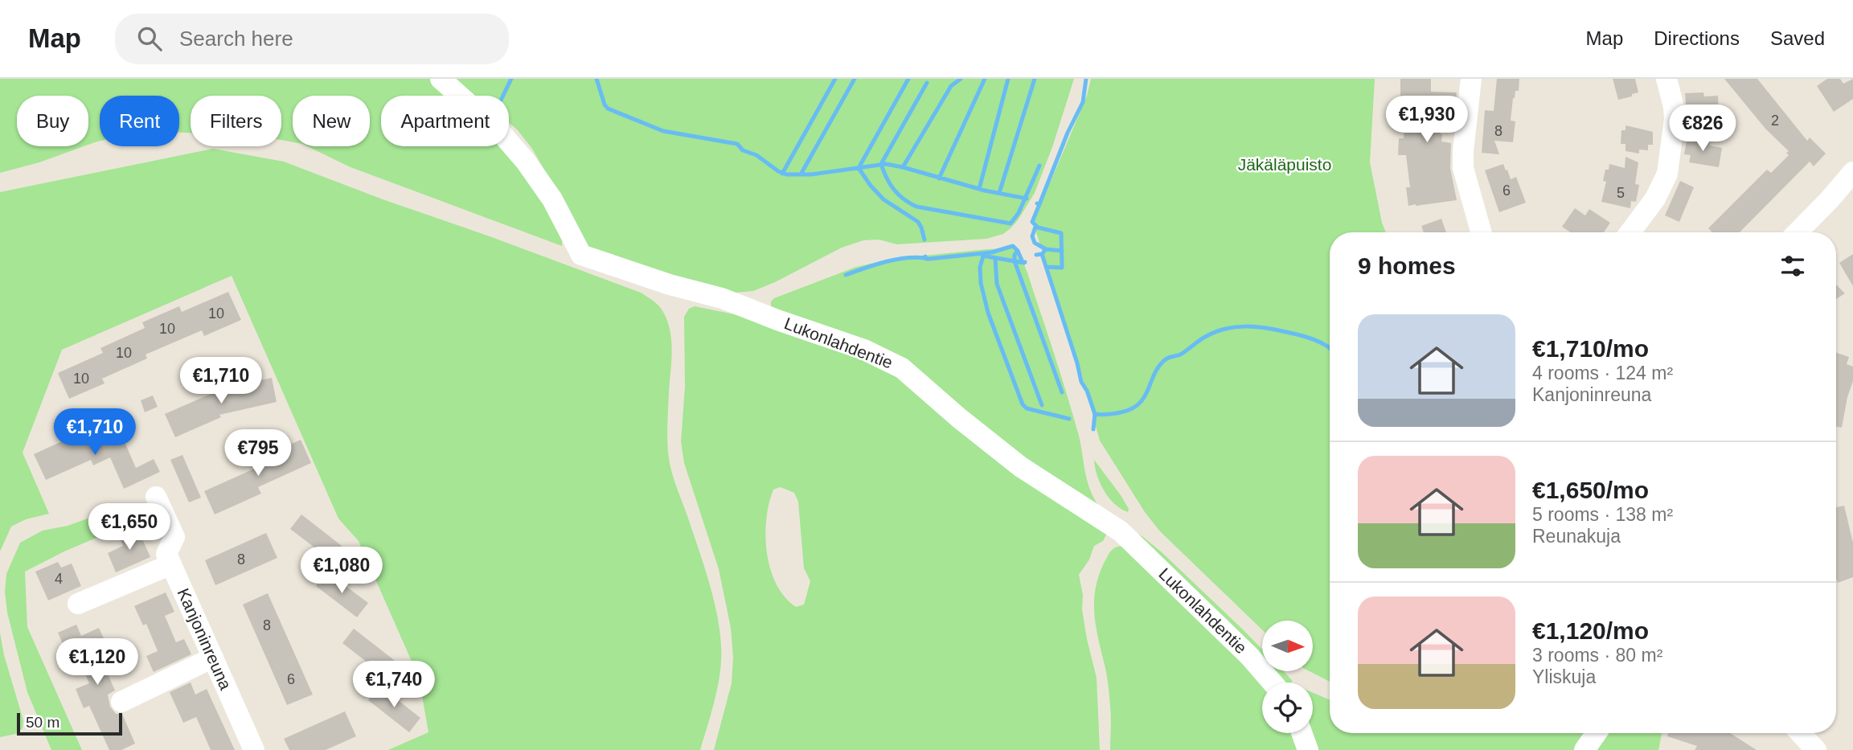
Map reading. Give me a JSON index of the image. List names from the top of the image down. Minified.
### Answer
{"streets":{"street":["Lukonlahdentie","Kanjoninreuna"]},"parks":["Jäkäläpuisto"],"house_numbers":["2","8","6","5","10","10","10","10","8","4","8","6"],"scale_bar":"50 m","north":"right","page":{"header":"Map","search":"Search here","nav":["Map","Directions","Saved"],"price":["€1,930","€826","€1,710","€1,710","€795","€1,650","€1,080","€1,120","€1,740"],"chip":["Buy","Rent","Filters","New","Apartment"],"heading":"9 homes","list":[{"name":"€1,710/mo","note":"4 rooms · 124 m² · Kanjoninreuna"},{"name":"€1,650/mo","note":"5 rooms · 138 m² · Reunakuja"},{"name":"€1,120/mo","note":"3 rooms · 80 m² · Yliskuja"}],"scale":"50 m"}}
